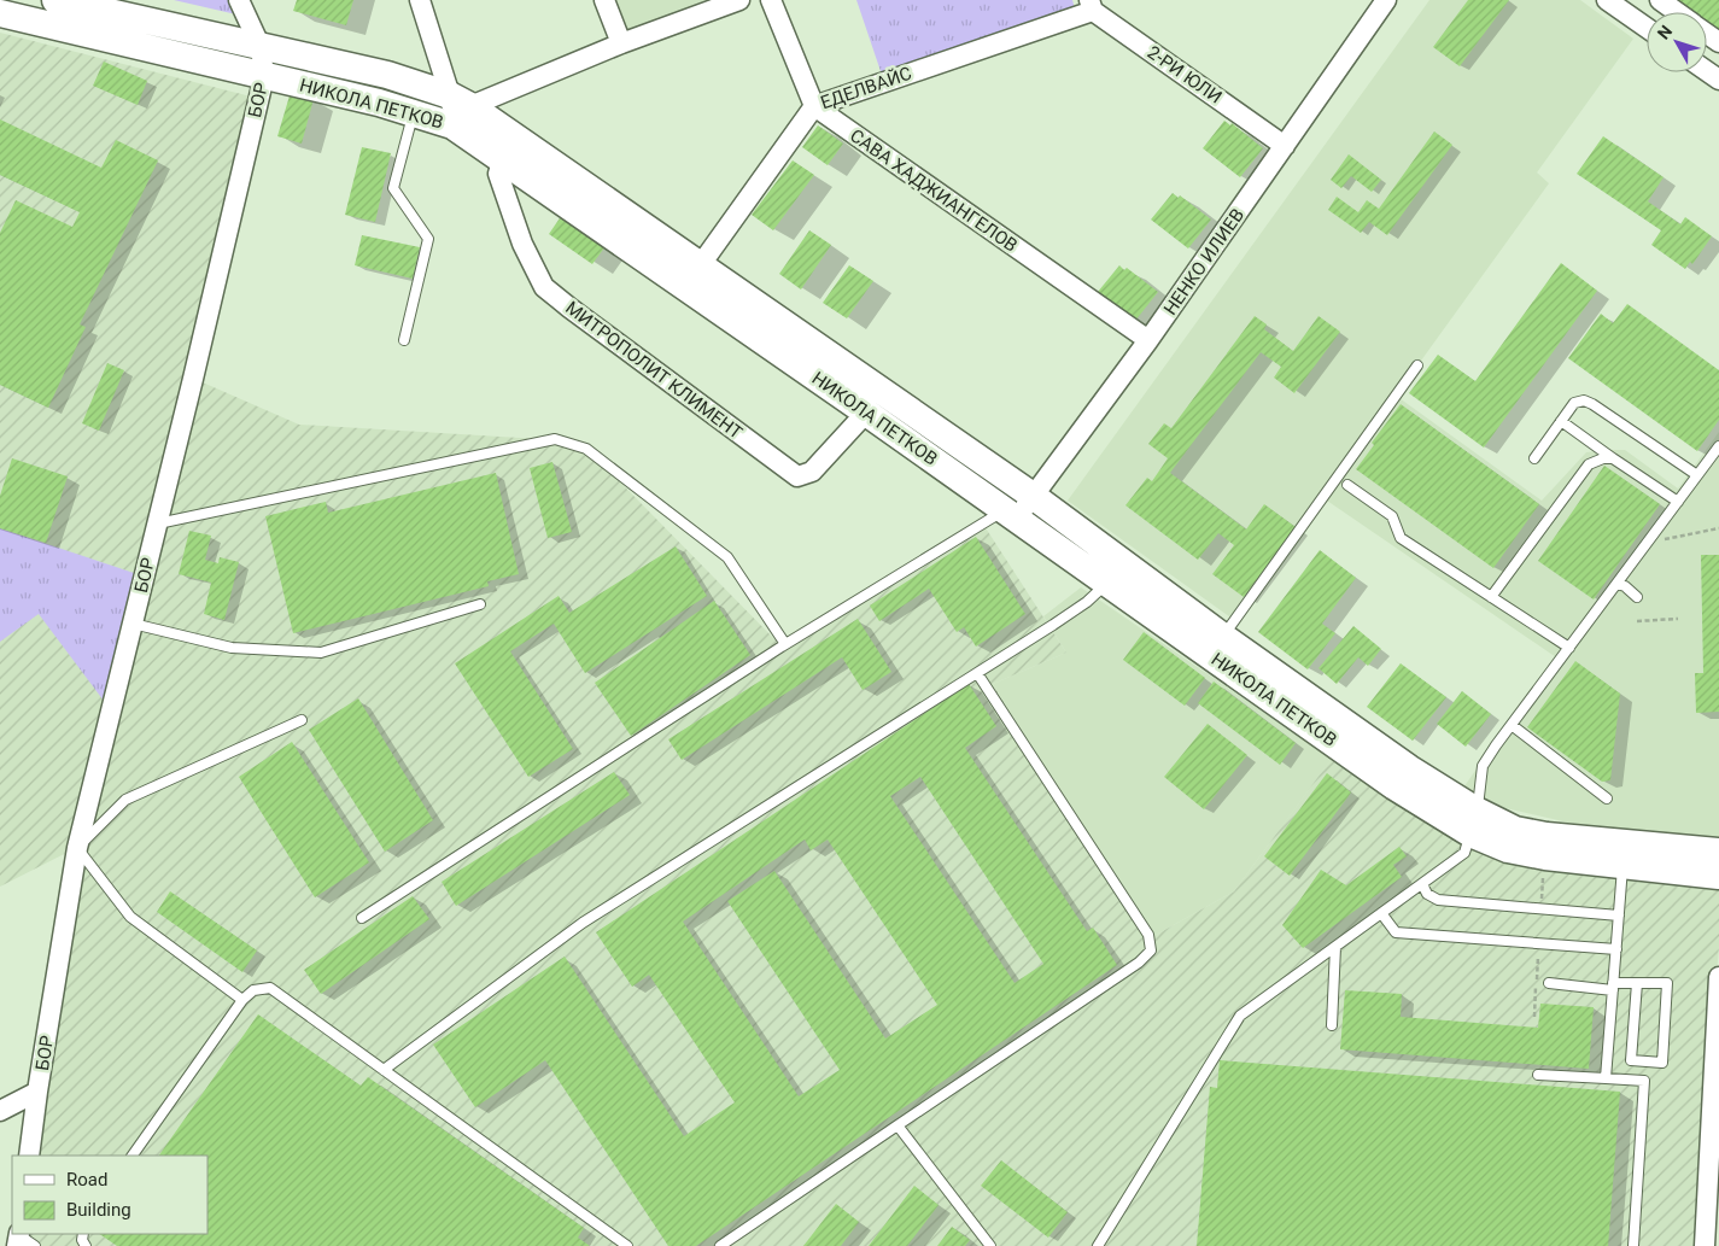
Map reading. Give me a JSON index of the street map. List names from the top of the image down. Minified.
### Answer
{"streets":{"main road":["НИКОЛА ПЕТКОВ"],"street":["2-РИ ЮЛИ","ЕДЕЛВАЙС","БОР","САВА ХАДЖИАНГЕЛОВ","НЕНКО ИЛИЕВ","МИТРОПОЛИТ КЛИМЕНТ"]},"crossings":[["2-РИ ЮЛИ","ЕДЕЛВАЙС"],["2-РИ ЮЛИ","НЕНКО ИЛИЕВ"],["ЕДЕЛВАЙС","НИКОЛА ПЕТКОВ"],["ЕДЕЛВАЙС","САВА ХАДЖИАНГЕЛОВ"],["БОР","НИКОЛА ПЕТКОВ"],["НИКОЛА ПЕТКОВ","НЕНКО ИЛИЕВ"],["НИКОЛА ПЕТКОВ","МИТРОПОЛИТ КЛИМЕНТ"],["САВА ХАДЖИАНГЕЛОВ","НЕНКО ИЛИЕВ"]],"legend":["Road","Building"],"north":"top left"}
